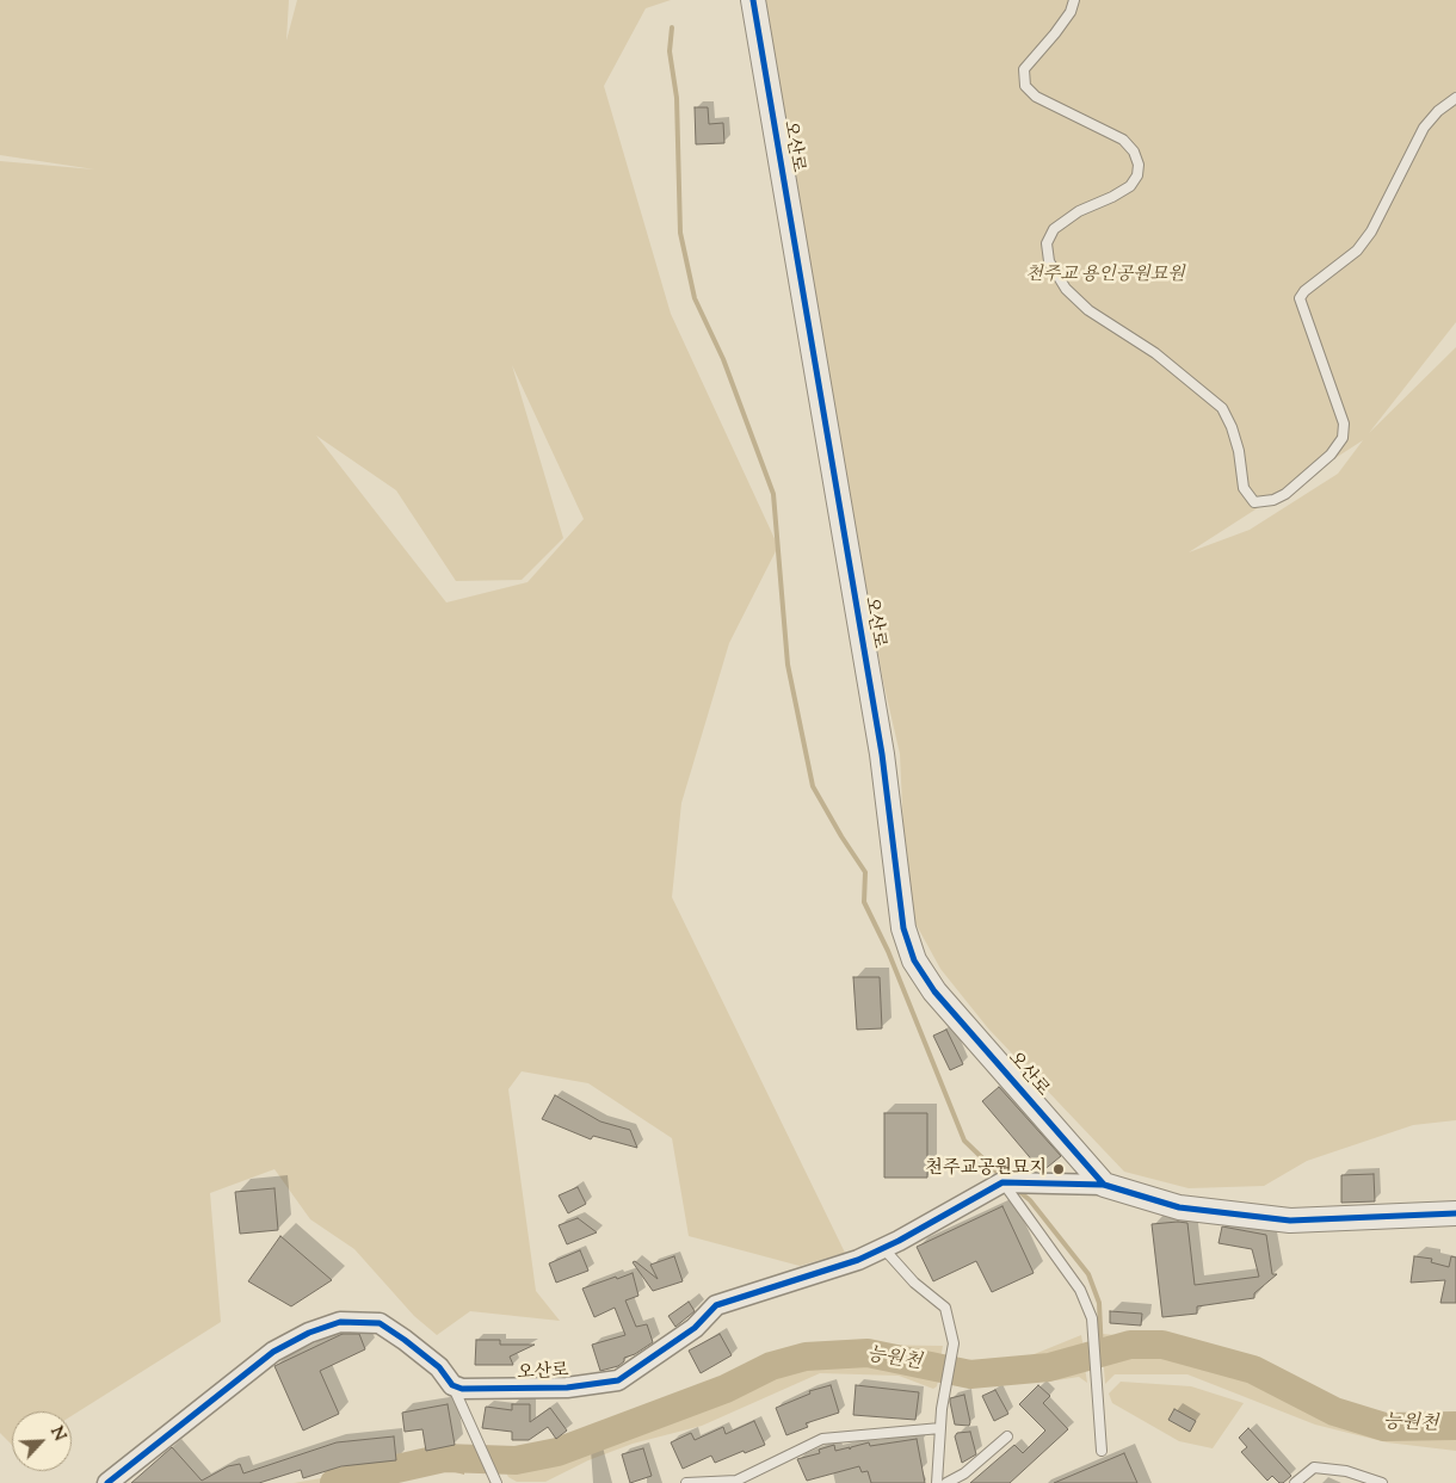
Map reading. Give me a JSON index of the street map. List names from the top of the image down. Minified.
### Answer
{"streets":{"street":["오산로"]},"water":["능원천"],"parks":["천주교 용인공원묘원"],"places":["천주교공원묘지"],"north":"top right"}
